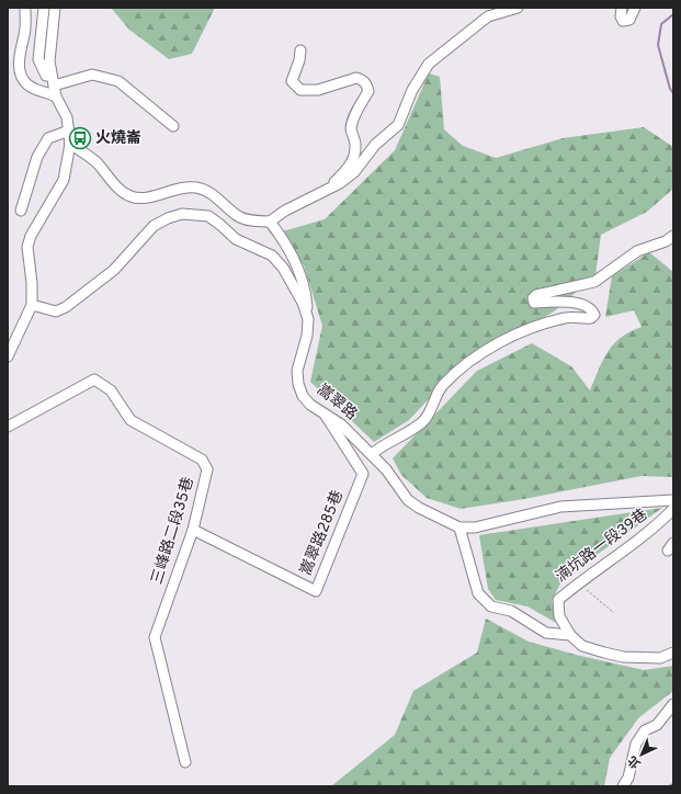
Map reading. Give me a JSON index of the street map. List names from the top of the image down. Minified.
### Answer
{"streets":{"street":["嵩翠路","三峰路二段35巷","嵩翠路285巷","湳坑路一段39巷"]},"crossings":[["嵩翠路","嵩翠路285巷"],["三峰路二段35巷","嵩翠路285巷"]],"places":{"bus stop":["火燒崙"]},"north":"bottom left"}
